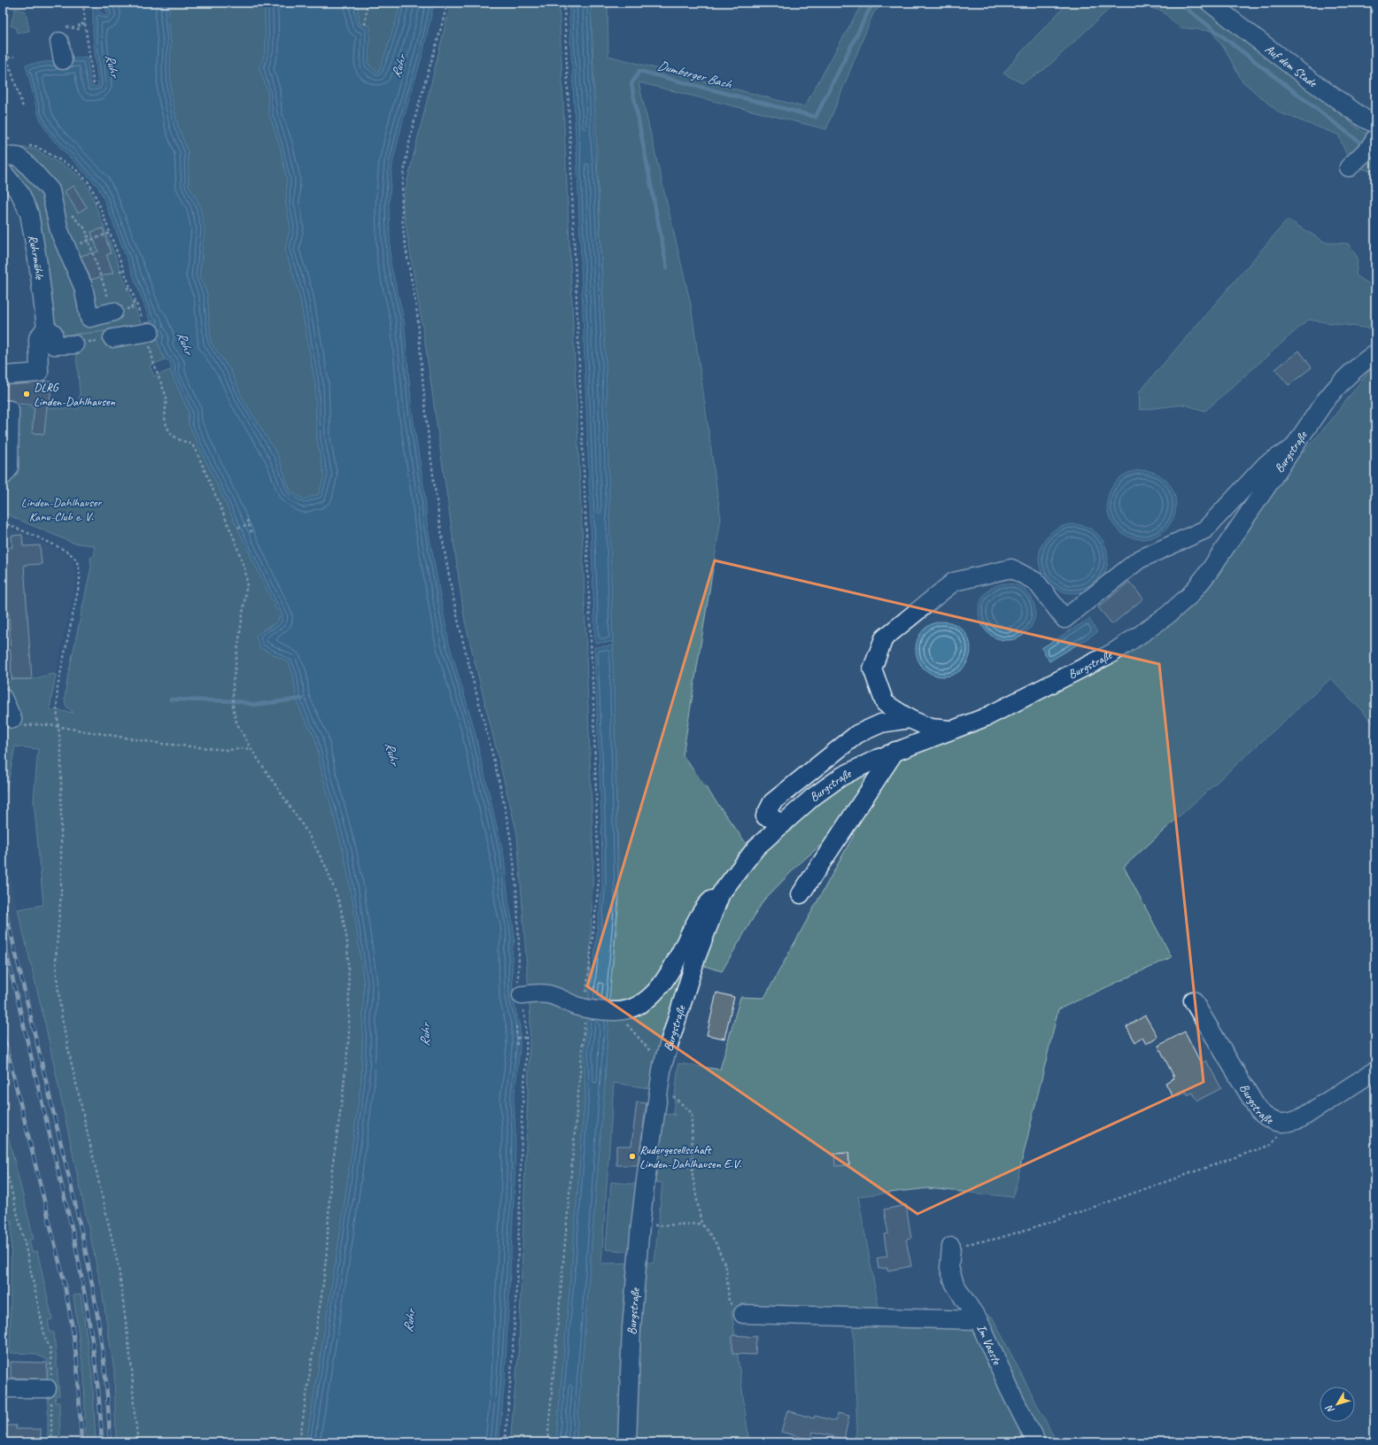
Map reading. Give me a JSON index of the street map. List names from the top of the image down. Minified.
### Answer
{"streets":{"street":["Auf dem Stade","Ruhrmühle","Burgstraße","Im Vaeste"]},"water":["Ruhr","Dumberger Bach"],"parks":["Linden-Dahlhauser Kanu-Club e. V."],"places":["DLRG Linden-Dahlhausen","Rudergesellschaft Linden-Dahlhausen E.V."],"north":"bottom left"}
